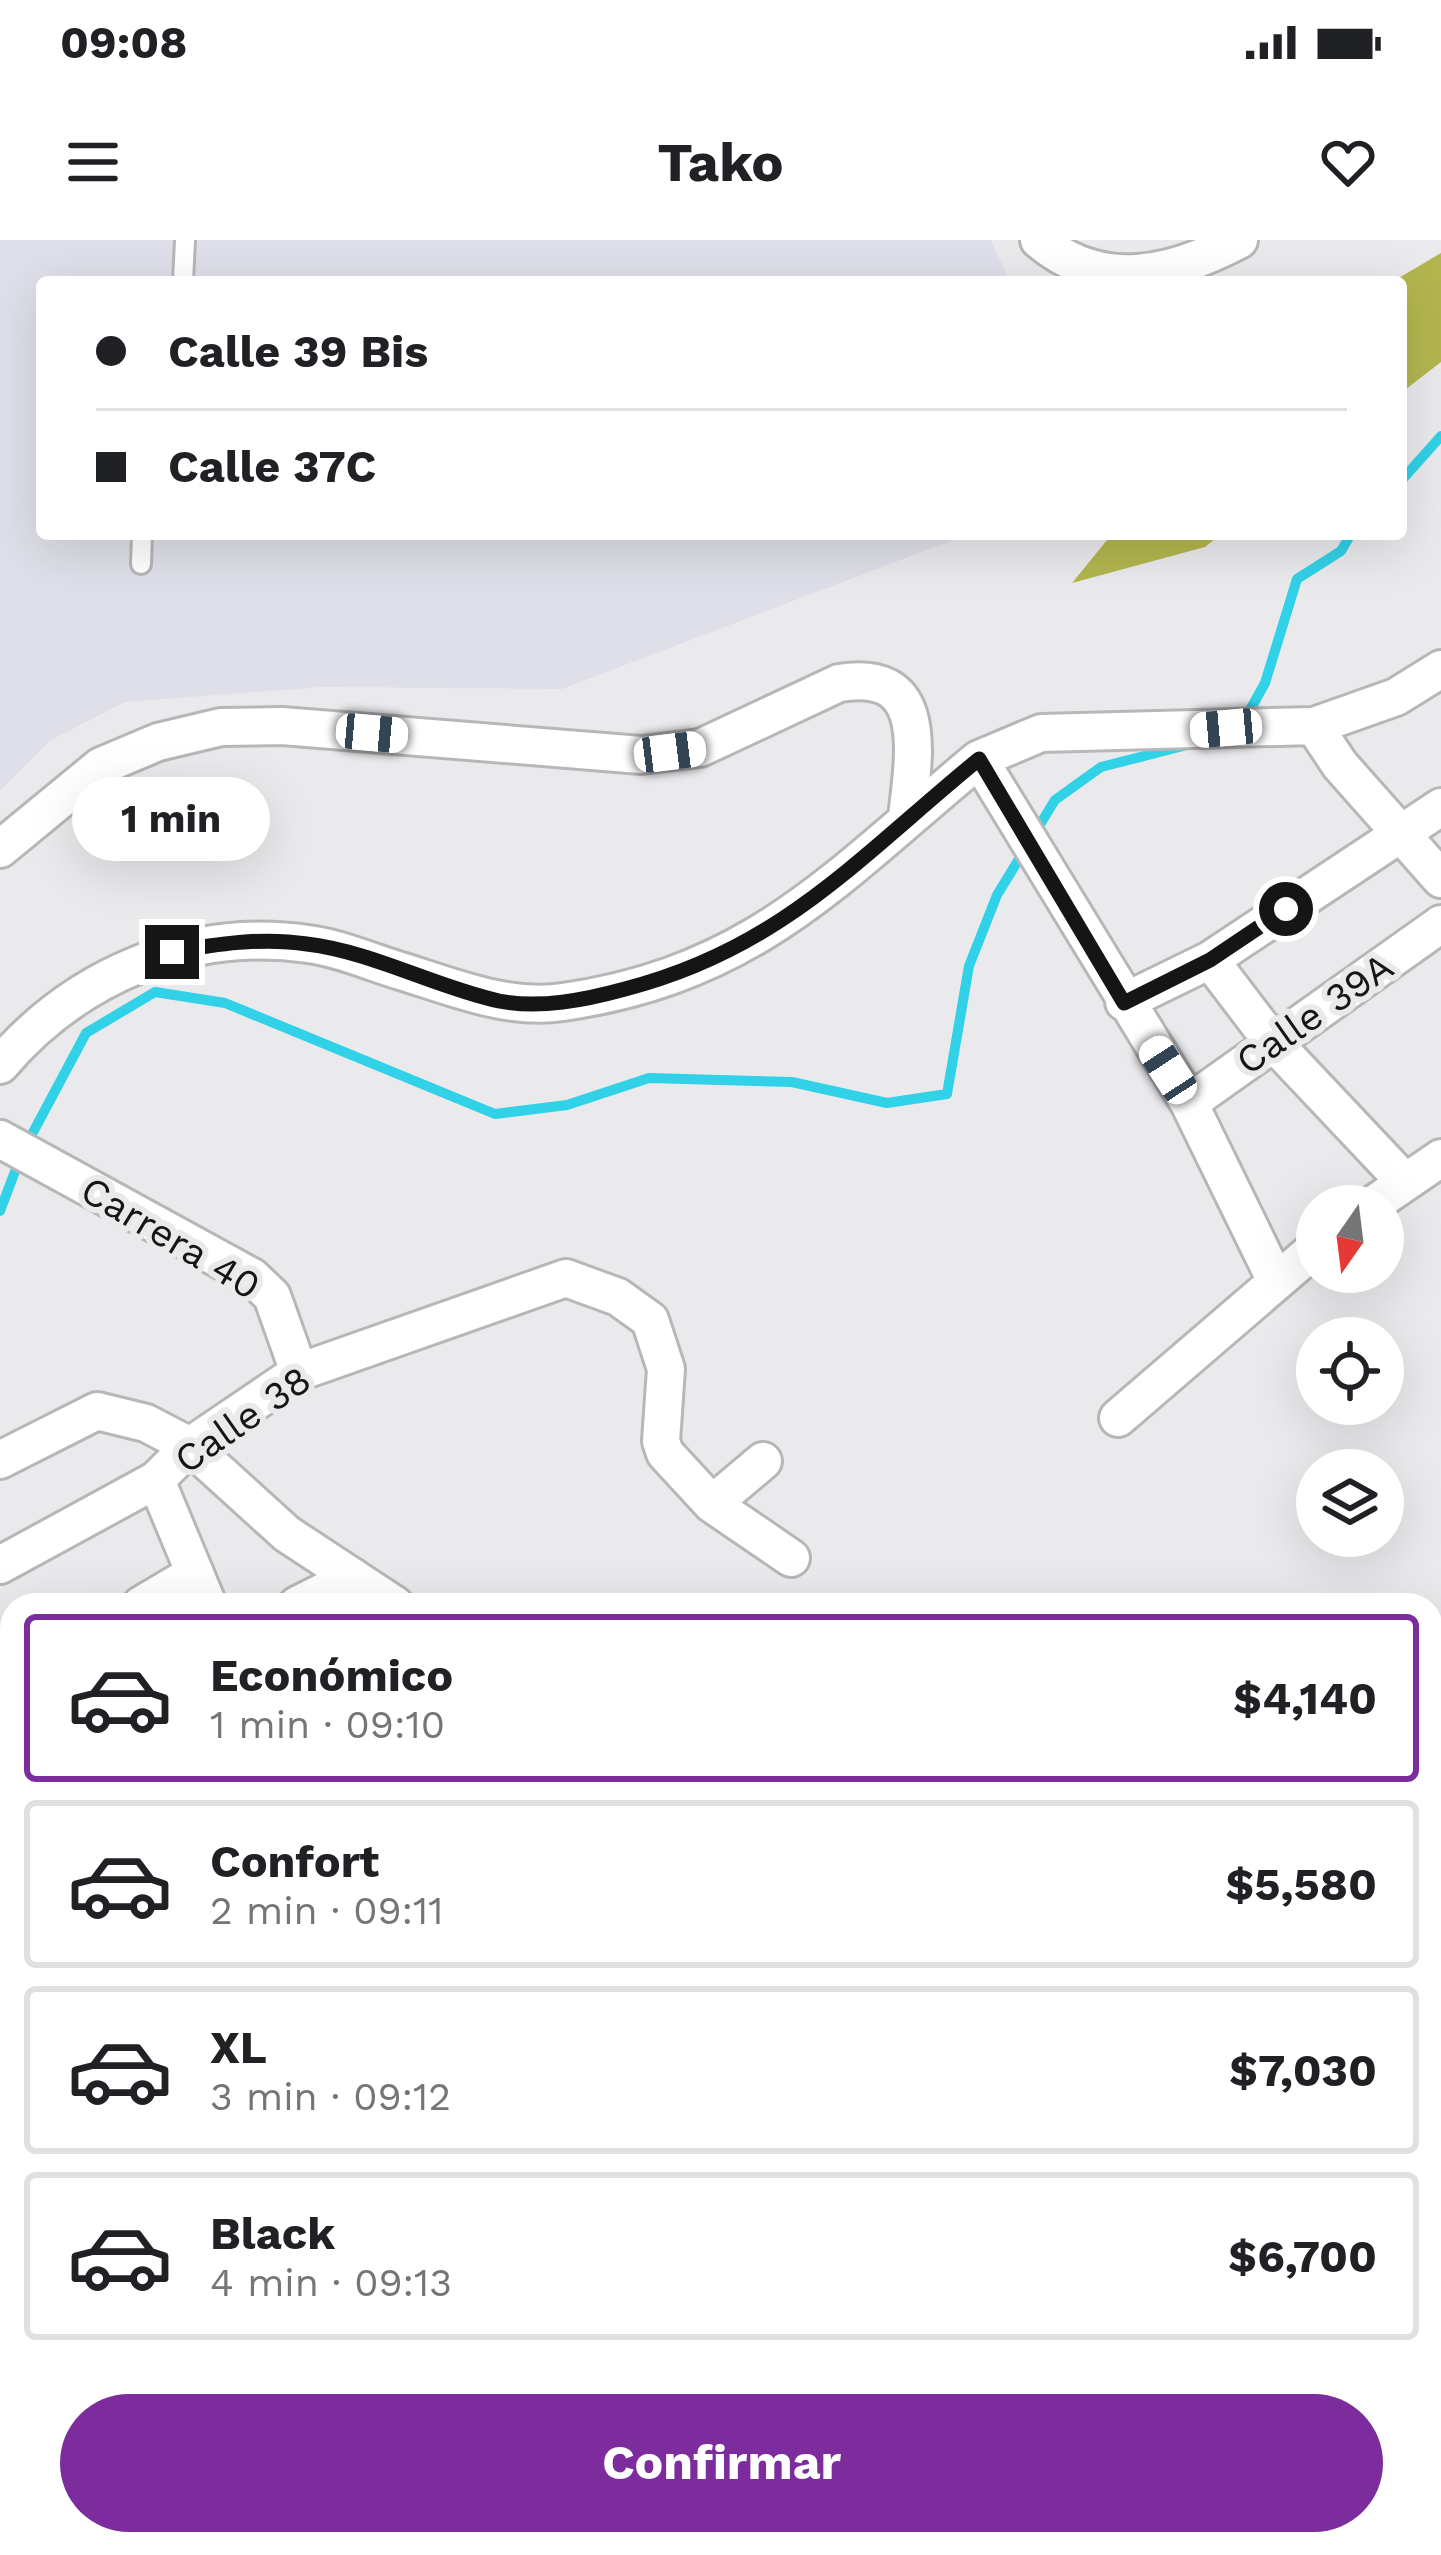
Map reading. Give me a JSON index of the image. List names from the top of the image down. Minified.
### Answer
{"streets":{"street":["Calle 39A","Carrera 40","Calle 38"]},"crossings":[["Carrera 40","Calle 38"]],"north":"bottom","page":{"status":"09:08","header":"Tako","banner":["Calle 39 Bis","Calle 37C"],"bubble":"1 min","list":[{"name":"Económico","note":"1 min · 09:10","value":"$4,140"},{"name":"Confort","note":"2 min · 09:11","value":"$5,580"},{"name":"XL","note":"3 min · 09:12","value":"$7,030"},{"name":"Black","note":"4 min · 09:13","value":"$6,700"}],"buttons":"Confirmar"}}
